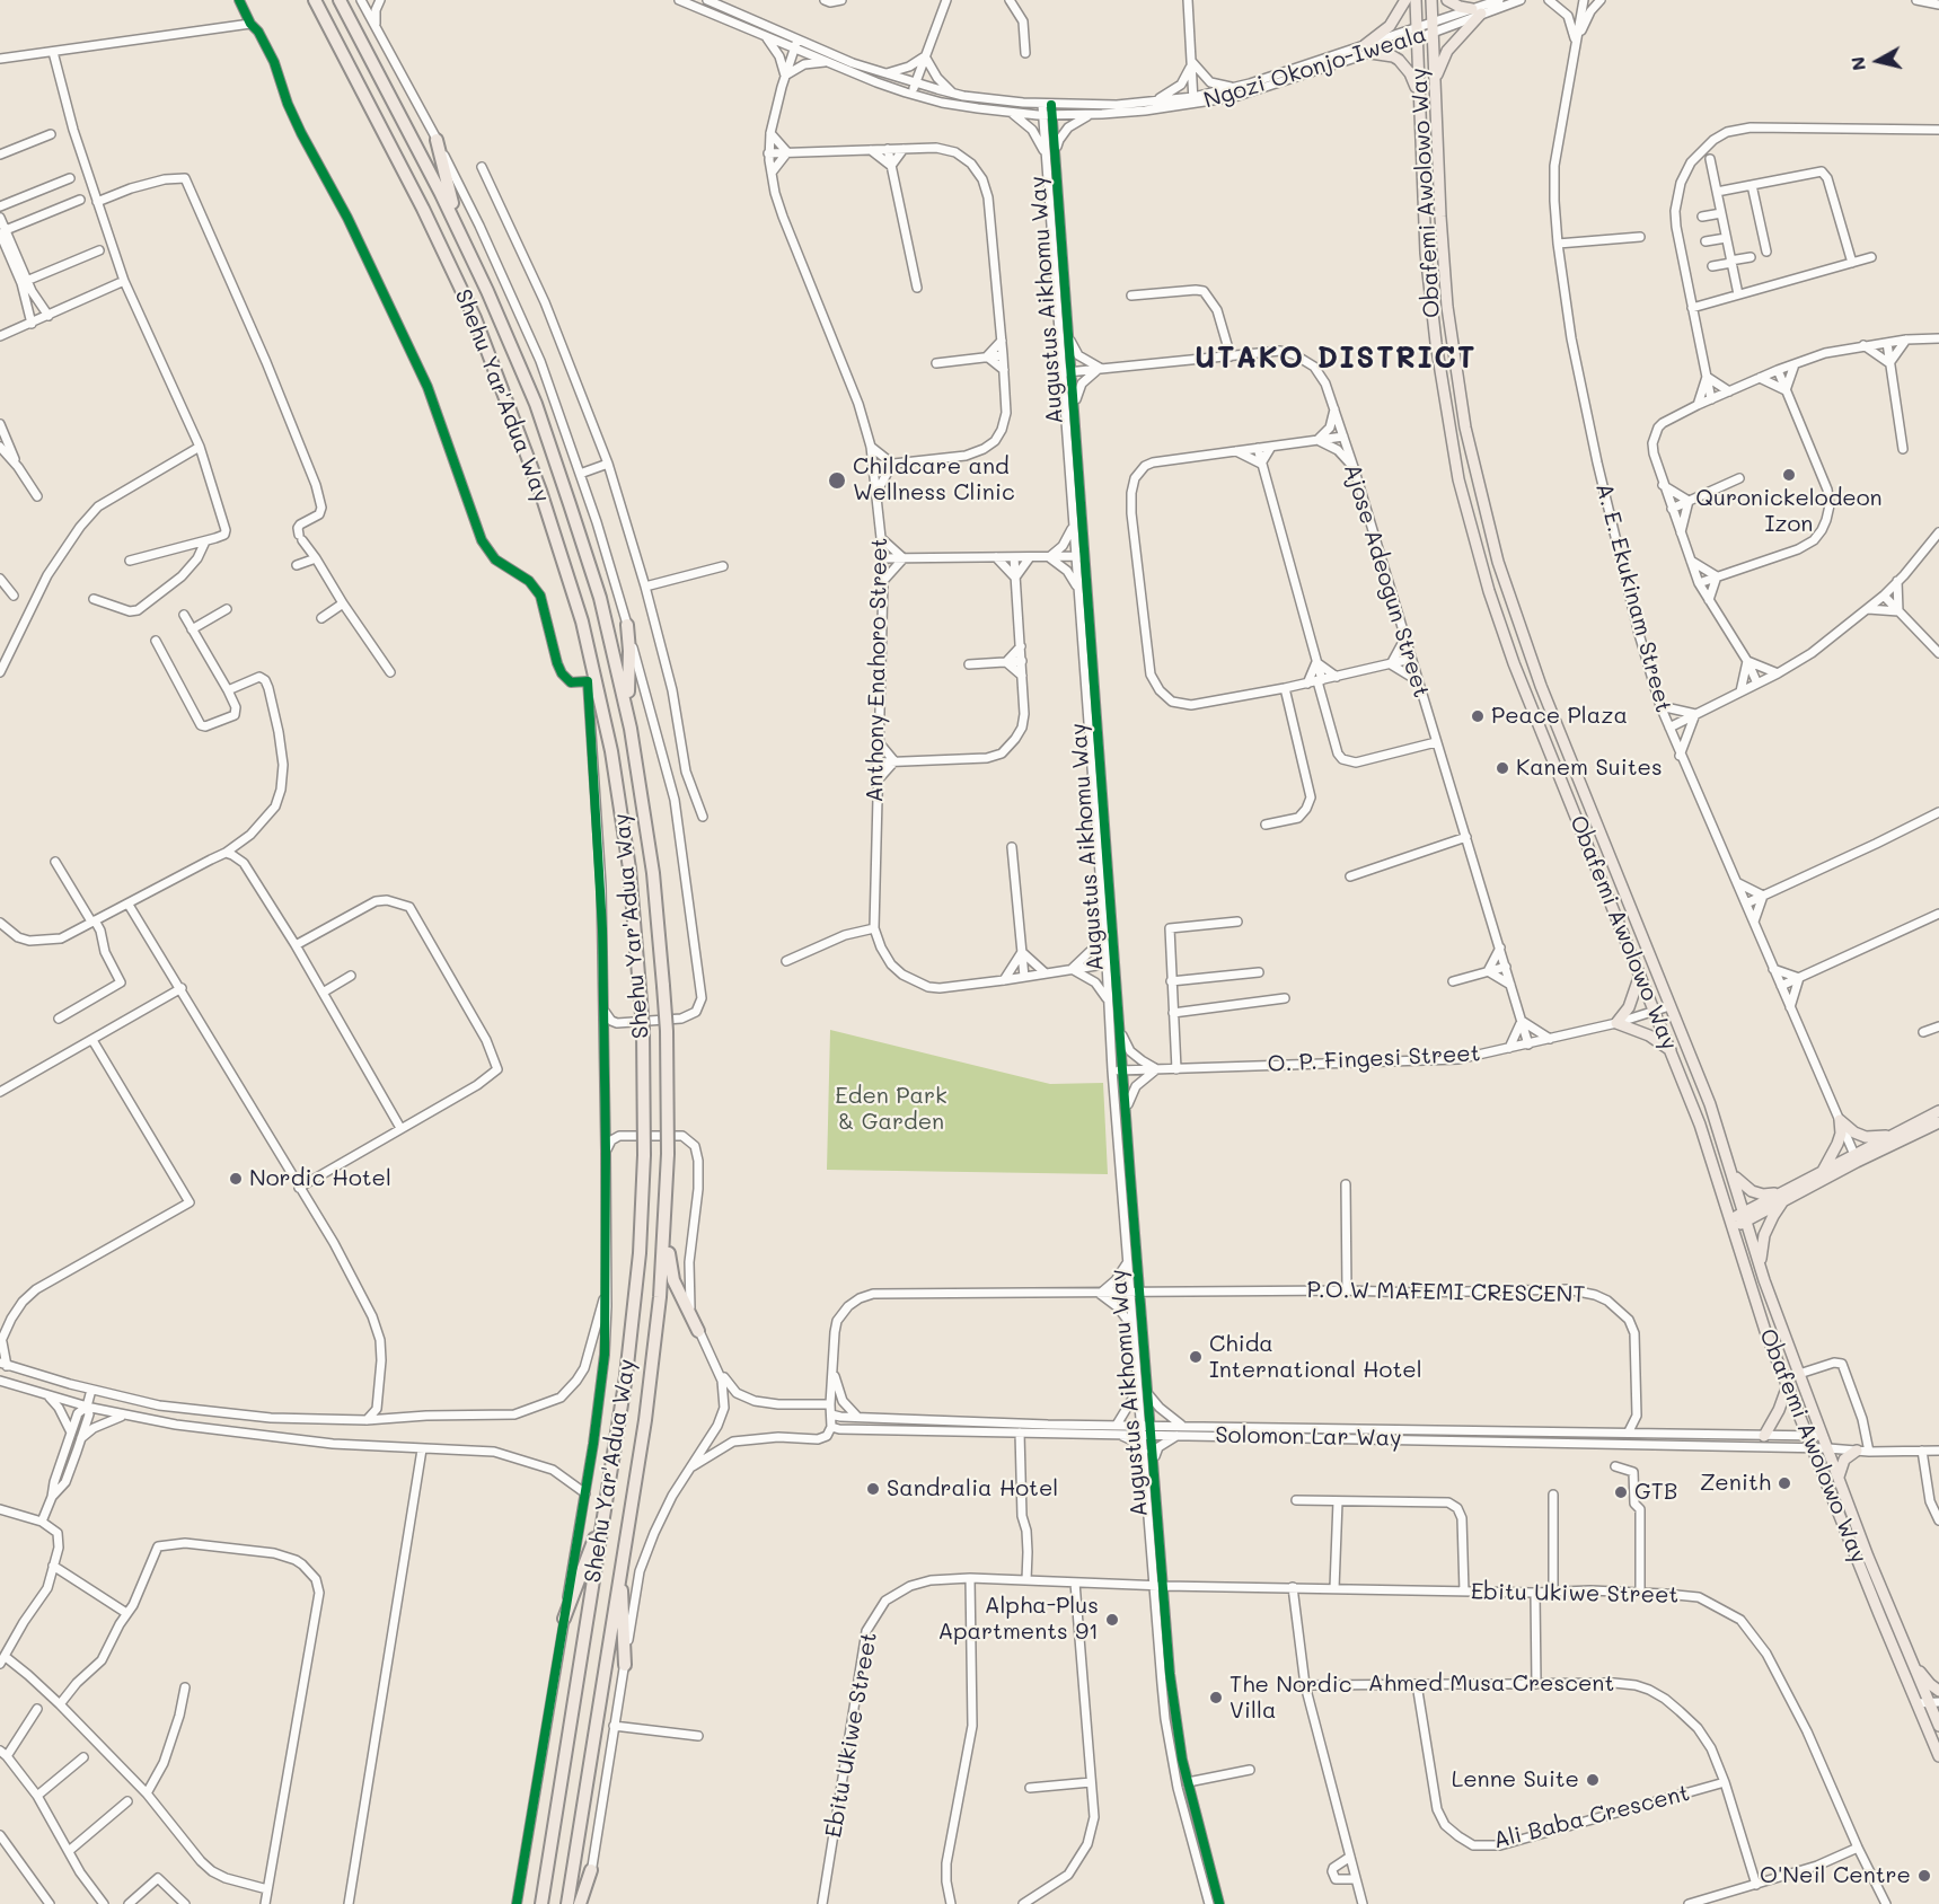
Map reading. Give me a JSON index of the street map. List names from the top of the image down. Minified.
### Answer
{"streets":{"highway":["Shehu Yar'Adua Way"],"main road":["Obafemi Awolowo Way"],"street":["Ngozi Okonjo-Iweala","Augustus Aikhomu Way","Ajose Adeogun Street","A. E. Ekukinam Street","Anthony Enahoro Street","O. P. Fingesi Street","P.O.W MAFEMI CRESCENT","Solomon Lar Way","Ebitu Ukiwe Street","Ahmed Musa Crescent","Ali Baba Crescent"]},"crossings":[["Ngozi Okonjo-Iweala","Obafemi Awolowo Way"],["Ngozi Okonjo-Iweala","Augustus Aikhomu Way"],["Ngozi Okonjo-Iweala","Anthony Enahoro Street"],["Obafemi Awolowo Way","O. P. Fingesi Street"],["Obafemi Awolowo Way","Solomon Lar Way"],["Augustus Aikhomu Way","Ajose Adeogun Street"],["Augustus Aikhomu Way","Anthony Enahoro Street"],["Augustus Aikhomu Way","O. P. Fingesi Street"],["Augustus Aikhomu Way","P.O.W MAFEMI CRESCENT"],["Augustus Aikhomu Way","Solomon Lar Way"],["Augustus Aikhomu Way","Ebitu Ukiwe Street"],["Ajose Adeogun Street","O. P. Fingesi Street"],["P.O.W MAFEMI CRESCENT","Solomon Lar Way"],["Ahmed Musa Crescent","Ali Baba Crescent"]],"districts":["UTAKO DISTRICT"],"parks":["Eden Park & Garden"],"places":["Quronickelodeon Izon","Childcare and Wellness Clinic","Peace Plaza","Kanem Suites","Nordic Hotel","Chida International Hotel","Zenith","Sandralia Hotel","GTB","Alpha-Plus Apartments 91","The Nordic Villa","Lenne Suite","O'Neil Centre"],"north":"left"}
